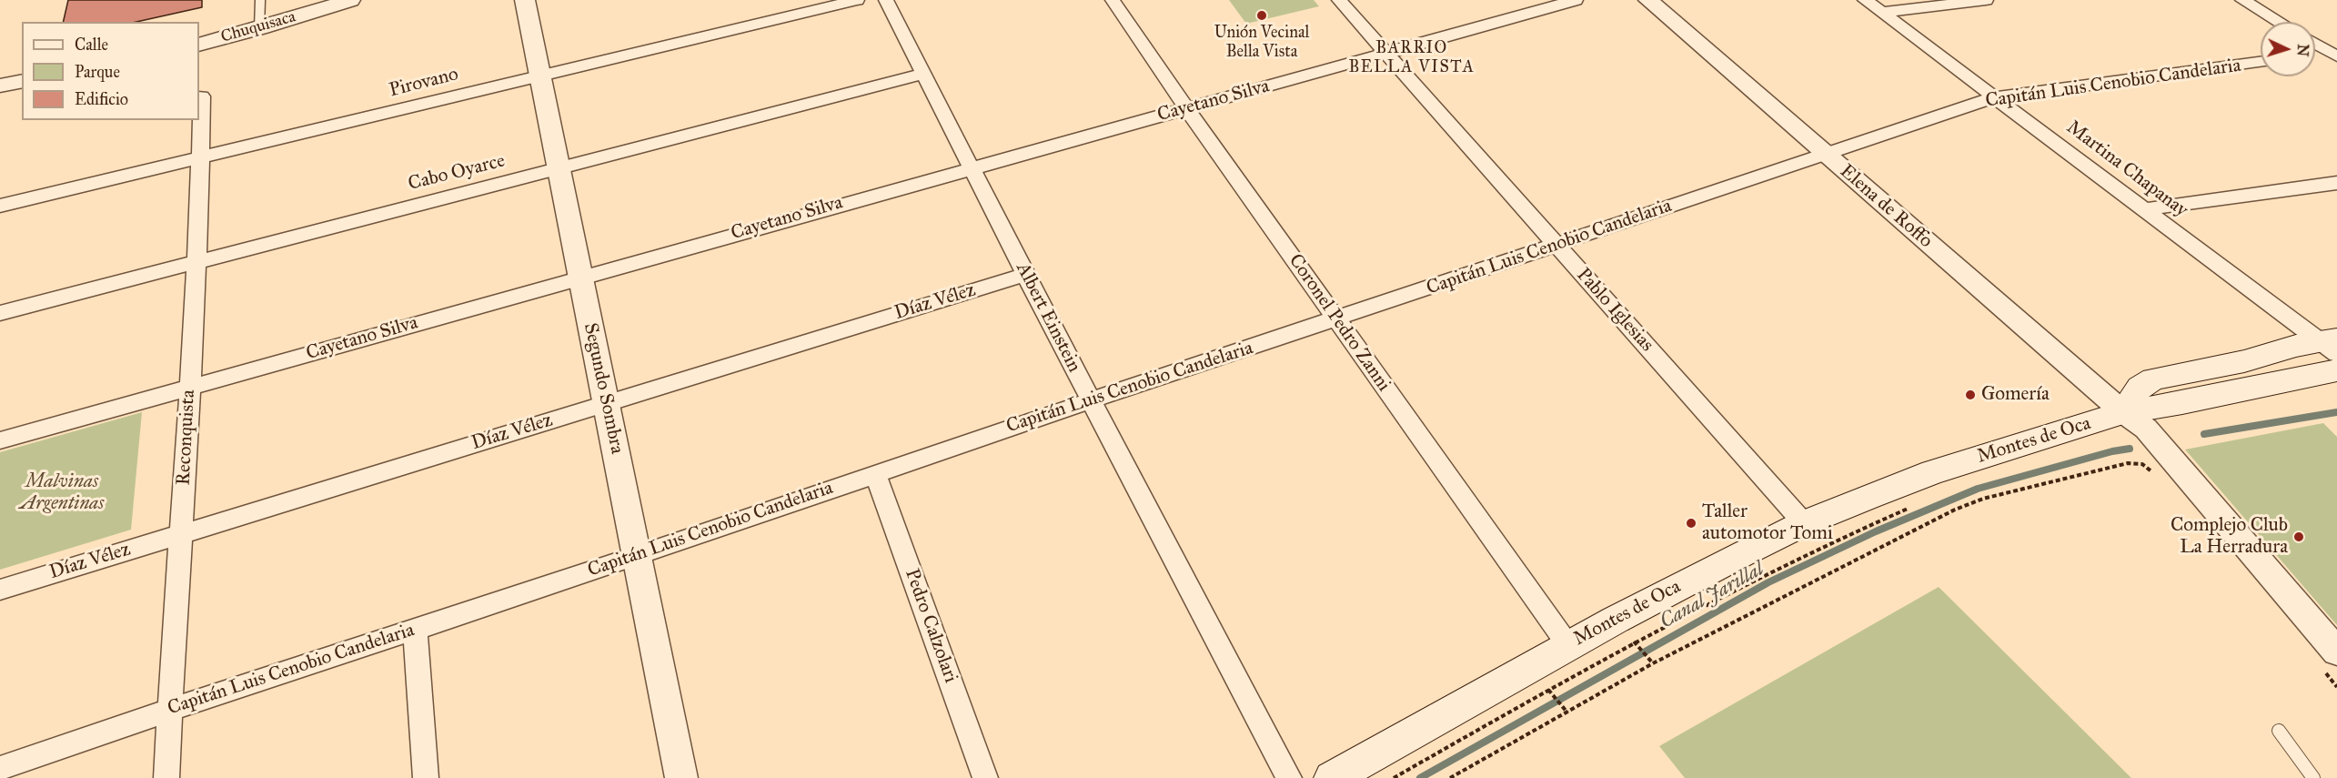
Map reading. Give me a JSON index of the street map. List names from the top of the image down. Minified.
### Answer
{"streets":{"main road":["Montes de Oca"],"street":["Chuquisaca","Pirovano","Capitán Luis Cenobio Candelaria","Cayetano Silva","Martina Chapanay","Cabo Oyarce","Elena de Roffo","Díaz Vélez","Pablo Iglesias","Albert Einstein","Coronel Pedro Zanni","Segundo Sombra","Reconquista","Pedro Calzolari"]},"crossings":[["Pirovano","Segundo Sombra"],["Pirovano","Reconquista"],["Capitán Luis Cenobio Candelaria","Martina Chapanay"],["Capitán Luis Cenobio Candelaria","Elena de Roffo"],["Capitán Luis Cenobio Candelaria","Pablo Iglesias"],["Capitán Luis Cenobio Candelaria","Albert Einstein"],["Capitán Luis Cenobio Candelaria","Coronel Pedro Zanni"],["Capitán Luis Cenobio Candelaria","Segundo Sombra"],["Capitán Luis Cenobio Candelaria","Reconquista"],["Capitán Luis Cenobio Candelaria","Pedro Calzolari"],["Cayetano Silva","Pablo Iglesias"],["Cayetano Silva","Albert Einstein"],["Cayetano Silva","Coronel Pedro Zanni"],["Cayetano Silva","Segundo Sombra"],["Cayetano Silva","Reconquista"],["Cabo Oyarce","Albert Einstein"],["Cabo Oyarce","Segundo Sombra"],["Cabo Oyarce","Reconquista"],["Elena de Roffo","Montes de Oca"],["Díaz Vélez","Albert Einstein"],["Díaz Vélez","Segundo Sombra"],["Díaz Vélez","Reconquista"],["Pablo Iglesias","Montes de Oca"],["Coronel Pedro Zanni","Montes de Oca"]],"districts":["BARRIO BELLA VISTA"],"water":["Canal Jarillal"],"parks":["Malvinas Argentinas"],"places":["Unión Vecinal Bella Vista","Gomería","Taller automotor Tomi","Complejo Club La Herradura"],"legend":["Calle","Parque","Edificio"],"north":"right"}
